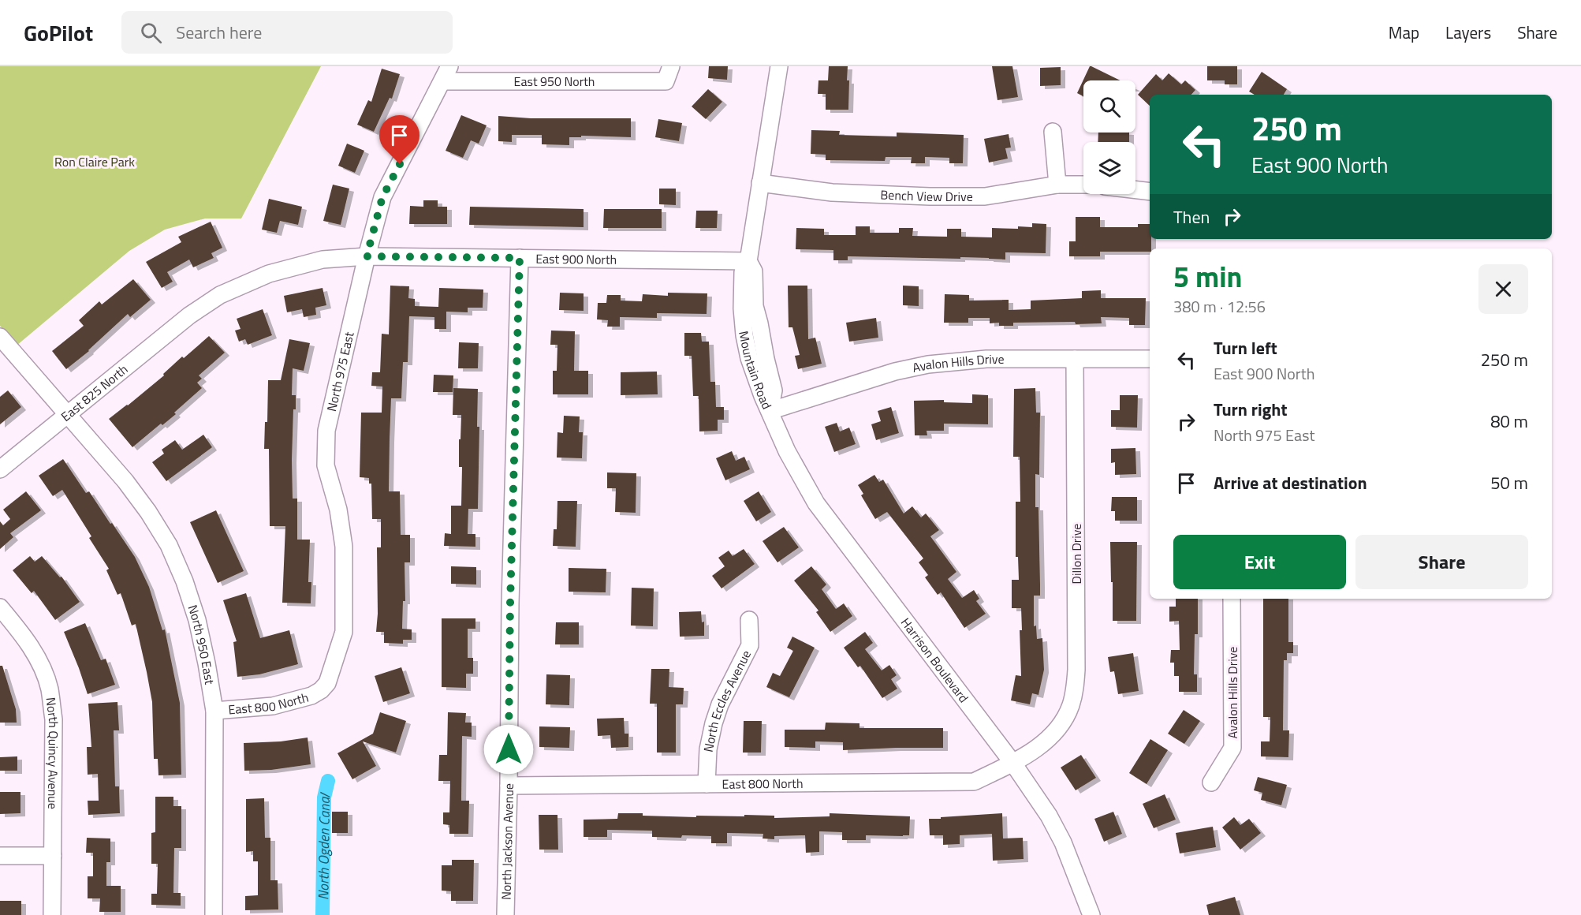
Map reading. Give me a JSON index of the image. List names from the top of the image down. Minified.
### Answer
{"streets":{"street":["East 950 North","Bench View Drive","East 900 North","Avalon Hills Drive","Mountain Road","North 975 East","East 825 North","Dillon Drive","North 950 East","Harrison Boulevard","East 800 North","North Eccles Avenue","North Quincy Avenue","North Jackson Avenue"]},"crossings":[["East 950 North","North 975 East"],["Bench View Drive","Mountain Road"],["East 900 North","Mountain Road"],["East 900 North","North 975 East"],["East 900 North","East 825 North"],["East 900 North","North Jackson Avenue"],["Avalon Hills Drive","Mountain Road"],["Avalon Hills Drive","Dillon Drive"],["Avalon Hills Drive","Harrison Boulevard"],["Mountain Road","Harrison Boulevard"],["North 975 East","East 800 North"],["East 825 North","North 950 East"],["Dillon Drive","Harrison Boulevard"],["Dillon Drive","East 800 North"],["North 950 East","East 800 North"],["Harrison Boulevard","East 800 North"],["East 800 North","North Eccles Avenue"],["East 800 North","North Jackson Avenue"]],"water":["North Ogden Canal"],"parks":["Ron Claire Park"],"page":{"header":"GoPilot","search":"Search here","nav":["Map","Layers","Share"],"turn":["250 m","East 900 North"],"then":"Then","heading":["5 min","380 m · 12:56"],"list":[{"name":"Turn left","note":"East 900 North","value":"250 m"},{"name":"Turn right","note":"North 975 East","value":"80 m"},{"name":"Arrive at destination","value":"50 m"}],"buttons":["Exit","Share"]}}
